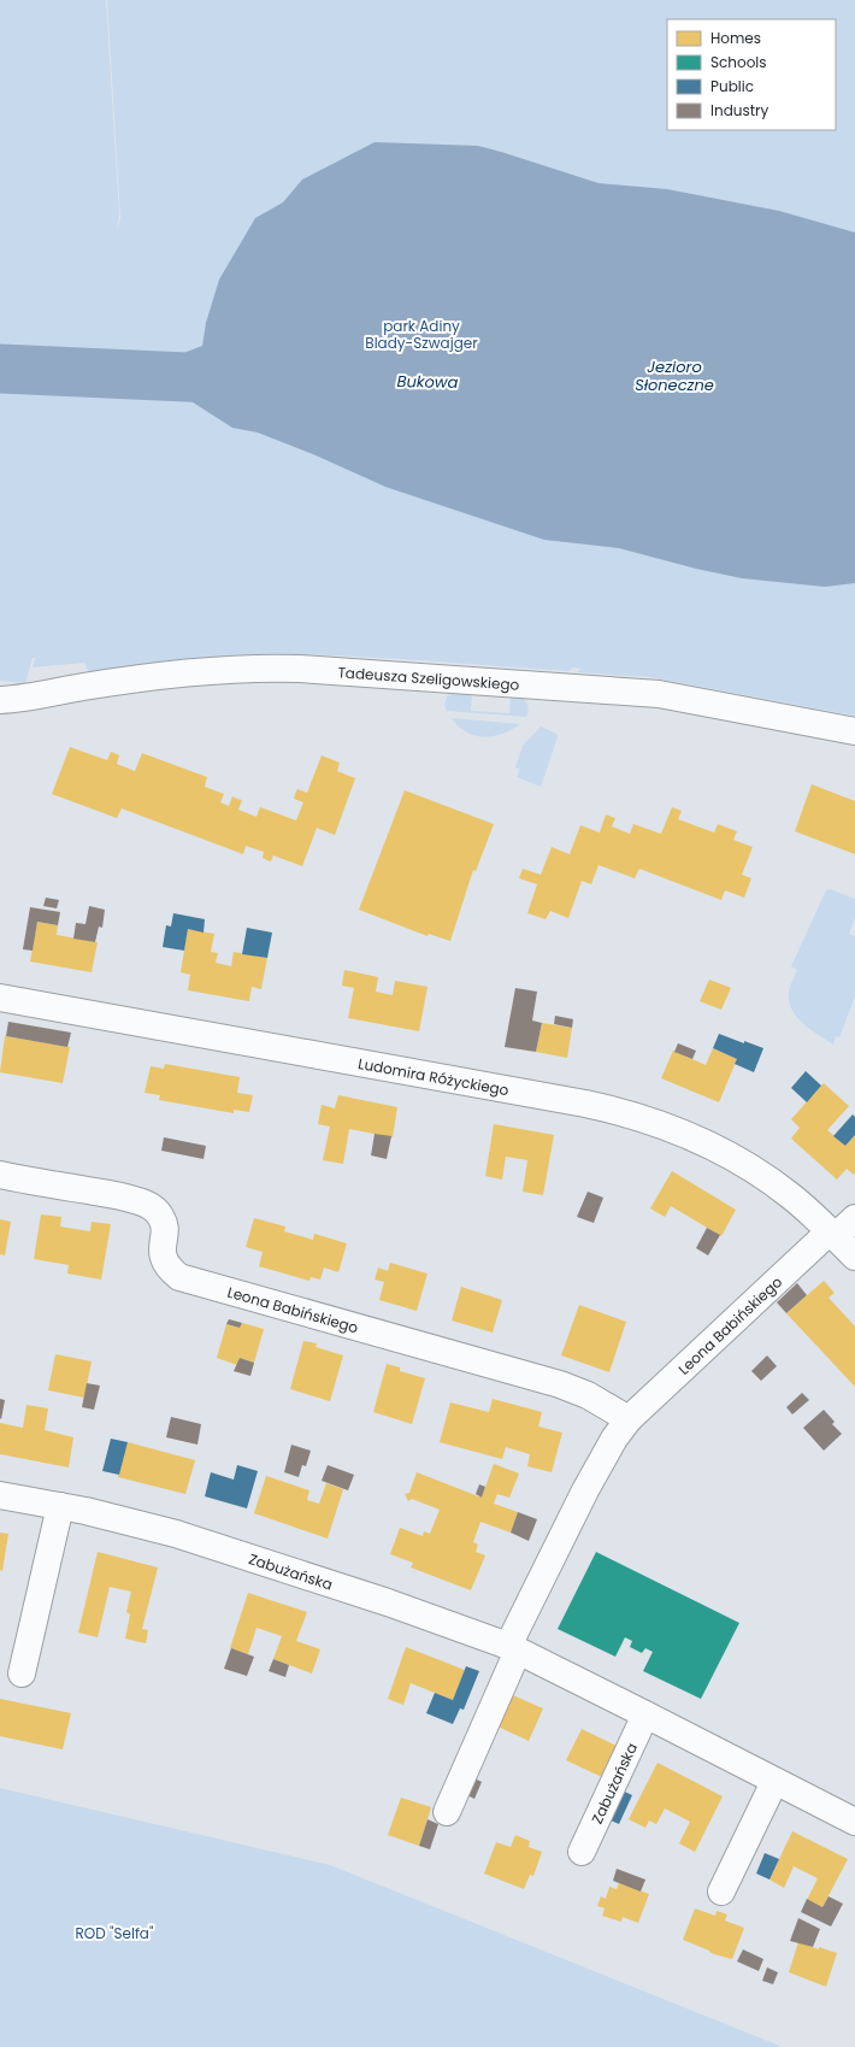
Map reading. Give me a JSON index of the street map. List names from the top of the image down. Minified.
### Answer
{"streets":{"street":["Tadeusza Szeligowskiego","Ludomira Różyckiego","Leona Babińskiego","Zabużańska"]},"crossings":[["Ludomira Różyckiego","Leona Babińskiego"],["Leona Babińskiego","Zabużańska"]],"water":["Jezioro Słoneczne","Bukowa"],"parks":["park Adiny Blady-Szwajger","ROD \"Selfa\""],"legend":["Homes","Schools","Public","Industry"]}
